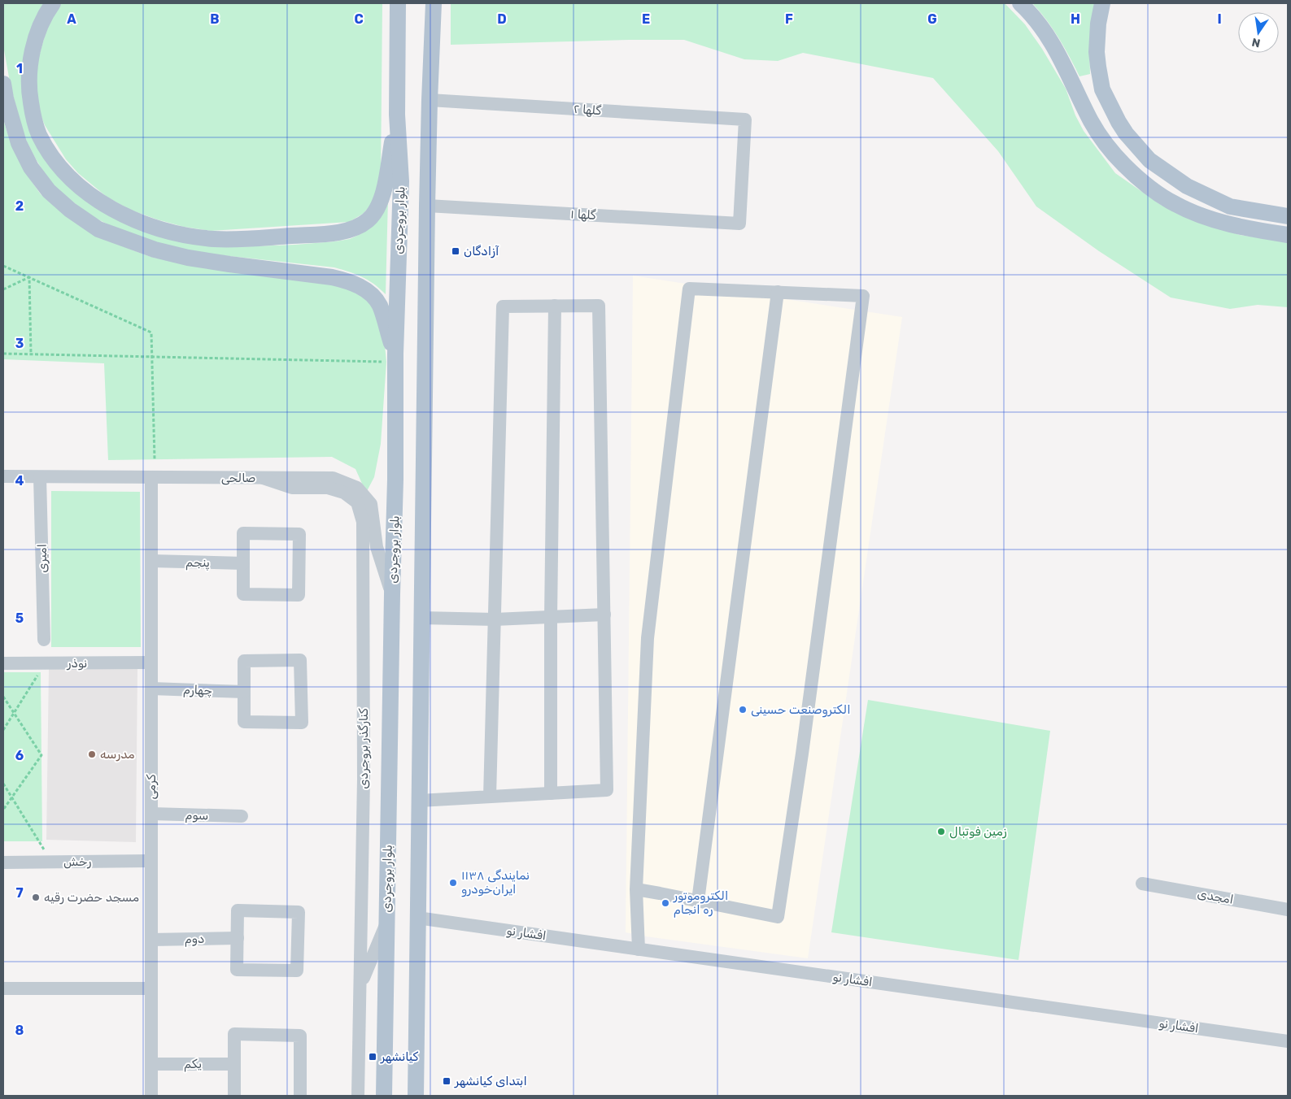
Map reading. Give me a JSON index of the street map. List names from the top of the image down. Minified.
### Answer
{"streets":{"main road":["بلوار بروجردی"],"street":["گلها ۲","گلها ۱","صالحی","امیری","پنجم","نوذر","چهارم","کنارگذر بروجردی","کرمی","سوم","رخش","امجدی","افشار نو","دوم","یکم"]},"crossings":[["گلها ۲","گلها ۱"],["بلوار بروجردی","صالحی"],["صالحی","امیری"],["صالحی","کنارگذر بروجردی"],["صالحی","کرمی"],["پنجم","کرمی"],["نوذر","کرمی"],["چهارم","کرمی"],["کرمی","سوم"],["کرمی","رخش"],["کرمی","دوم"],["کرمی","یکم"]],"places":{"transit":["آزادگان","کیانشهر","ابتدای کیانشهر"],"other":["الکتروصنعت حسینی","مدرسه","زمین فوتبال","نمایندگی ۱۱۳۸ ایران‌خودرو","مسجد حضرت رقیه","الکتروموتور ره انجام"]},"north":"bottom","grid":{"columns":["A","B","C","D","E","F","G","H","I"],"rows":["1","2","3","4","5","6","7","8"]}}
